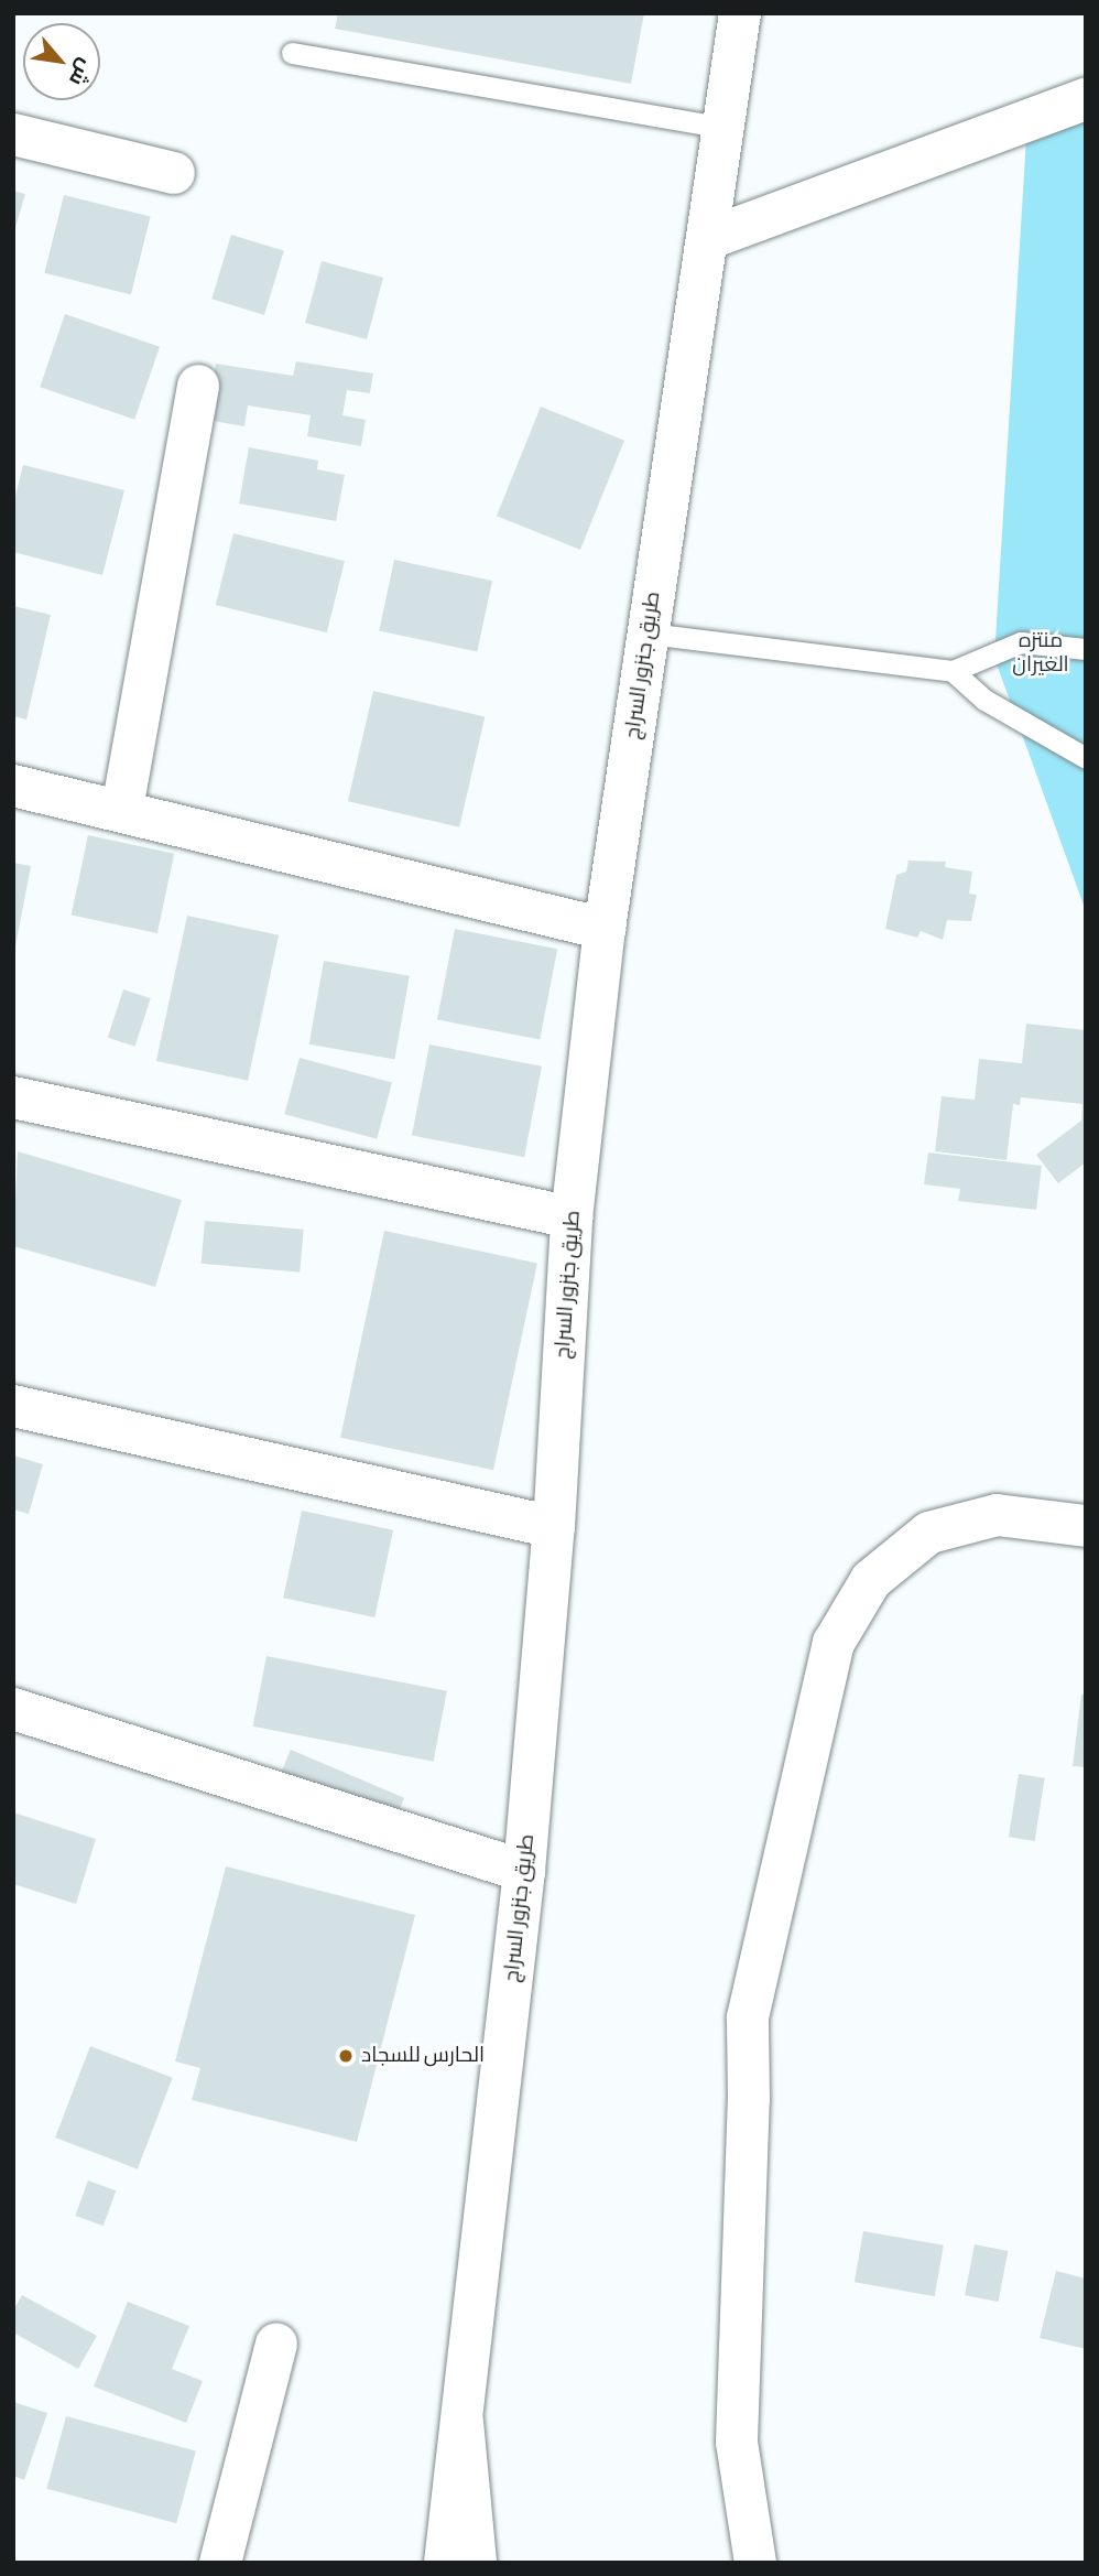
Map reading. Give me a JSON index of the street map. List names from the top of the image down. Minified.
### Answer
{"streets":{"street":["طريق جنزور السراج"]},"parks":["منتزه الغيران"],"places":["الحارس للسجاد"],"north":"bottom right"}
